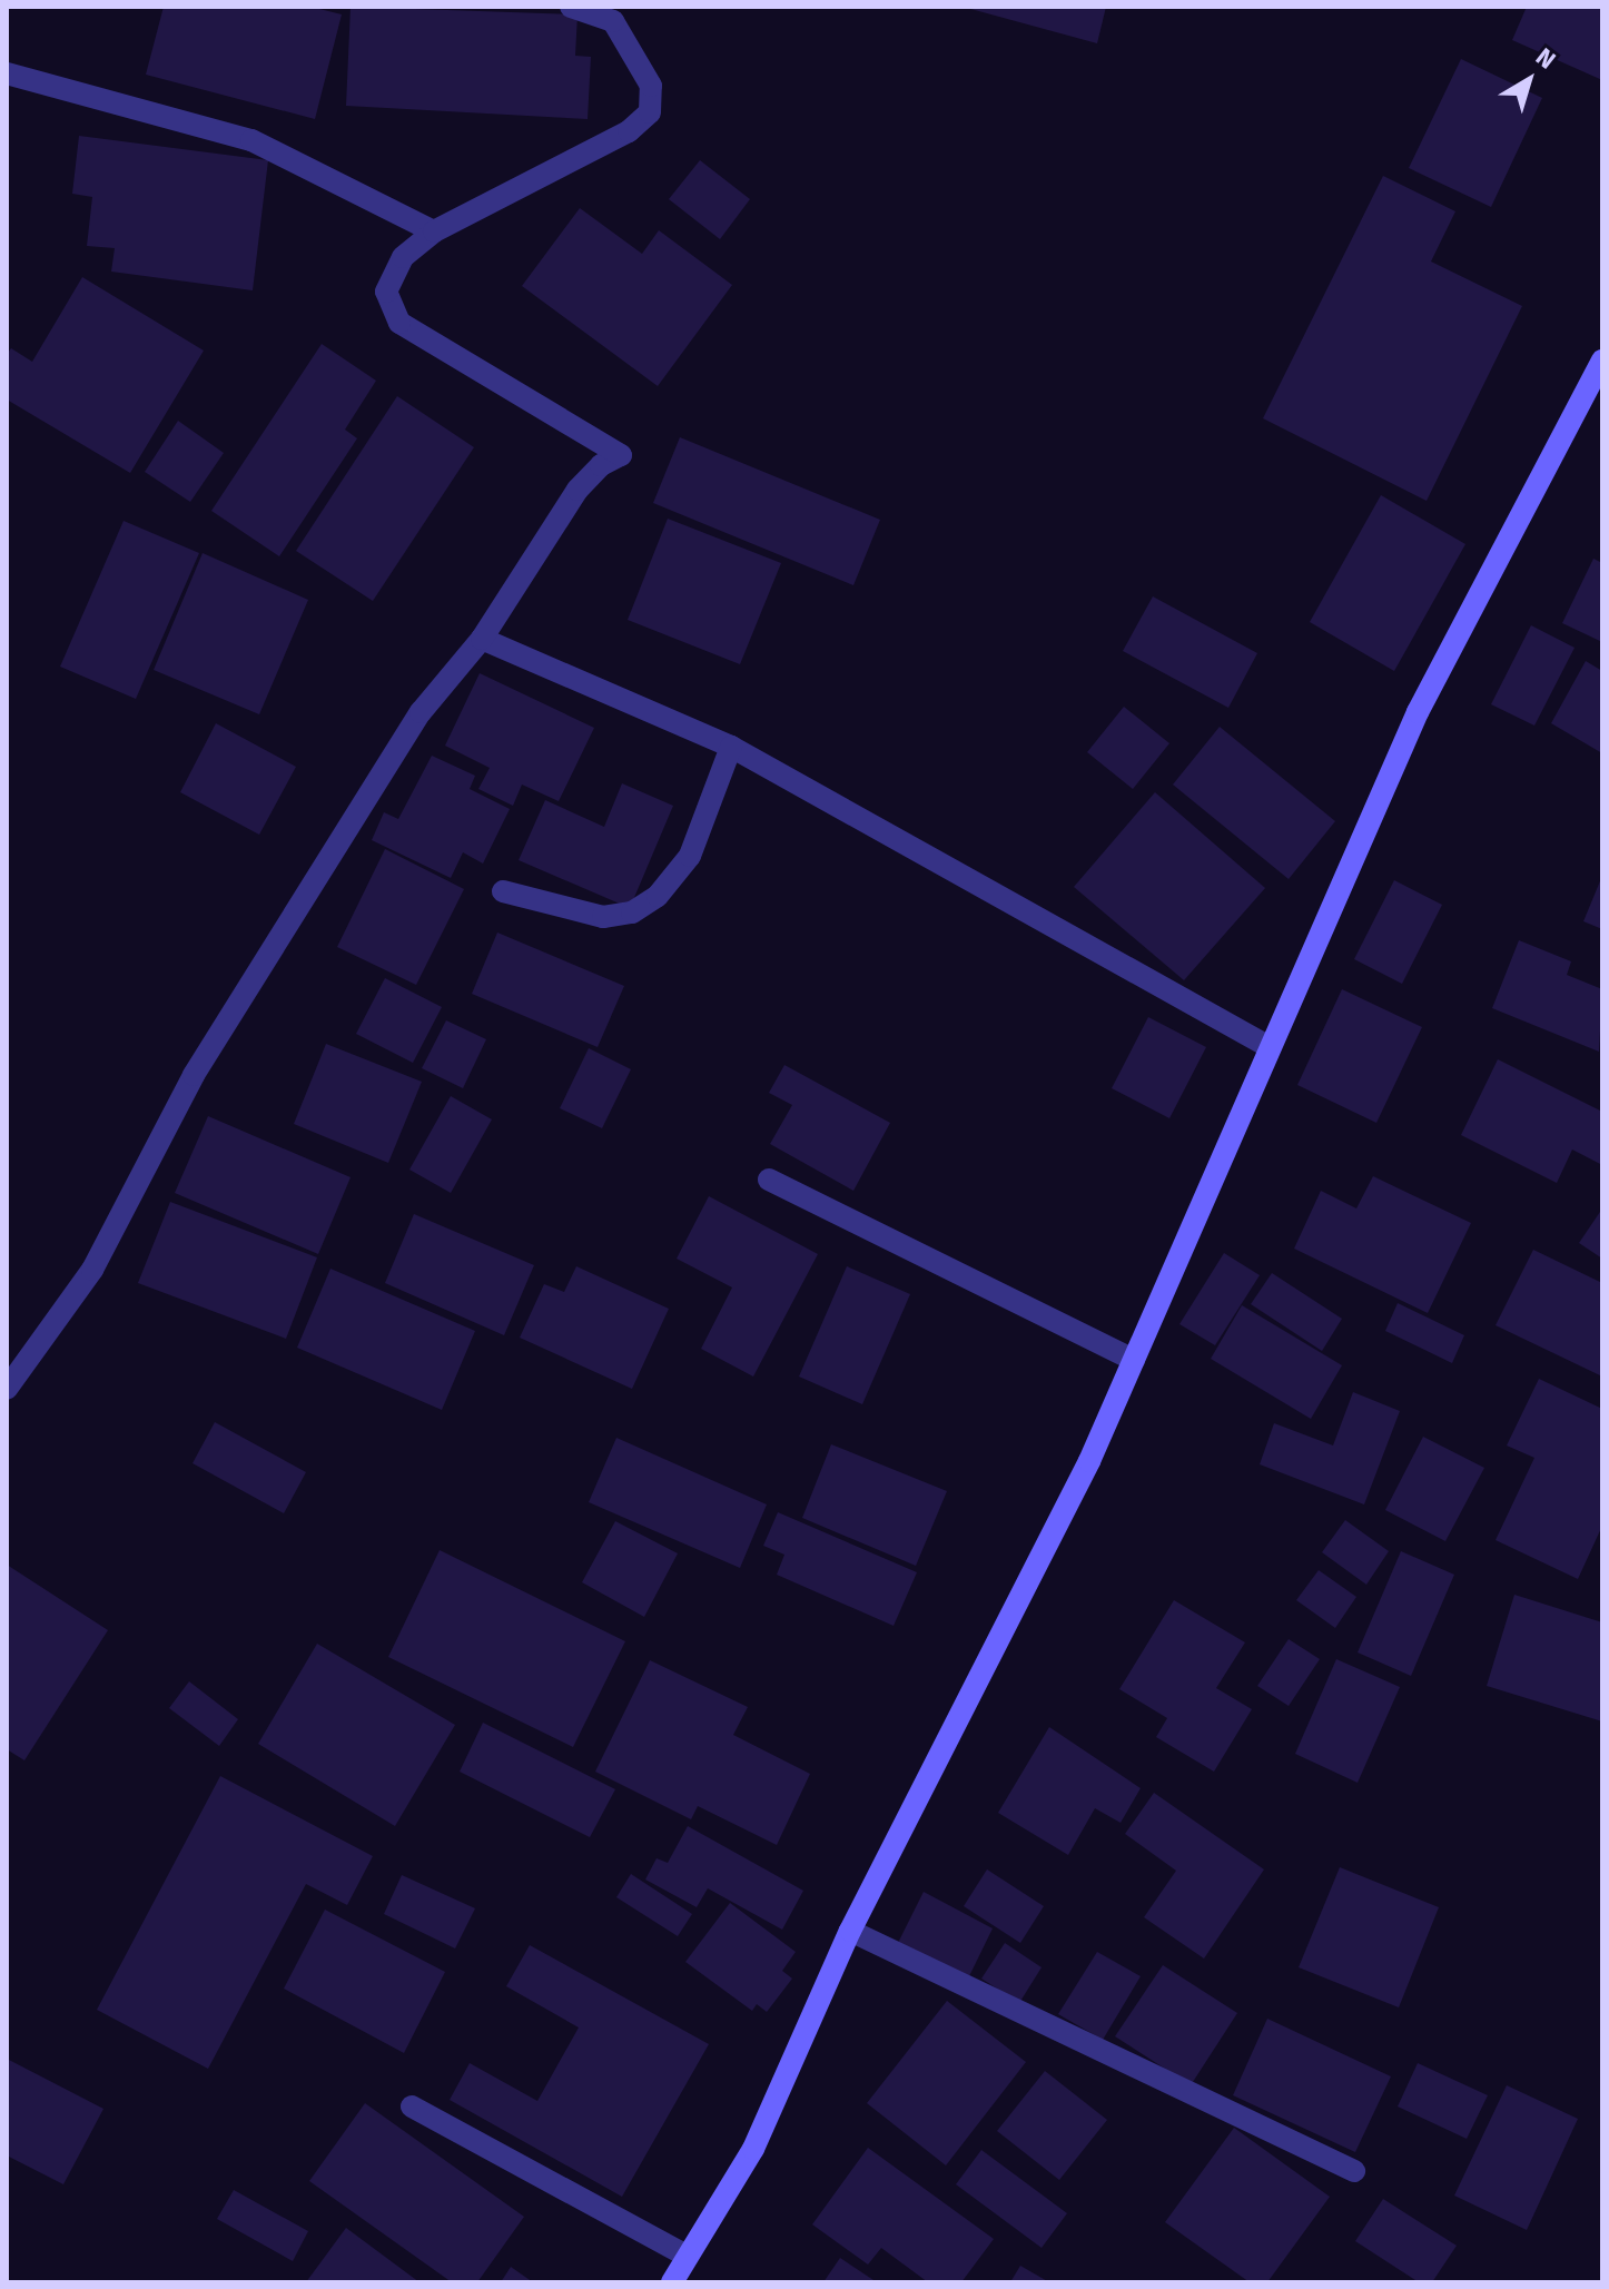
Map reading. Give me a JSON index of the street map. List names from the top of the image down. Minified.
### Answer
{"north":"top right"}
